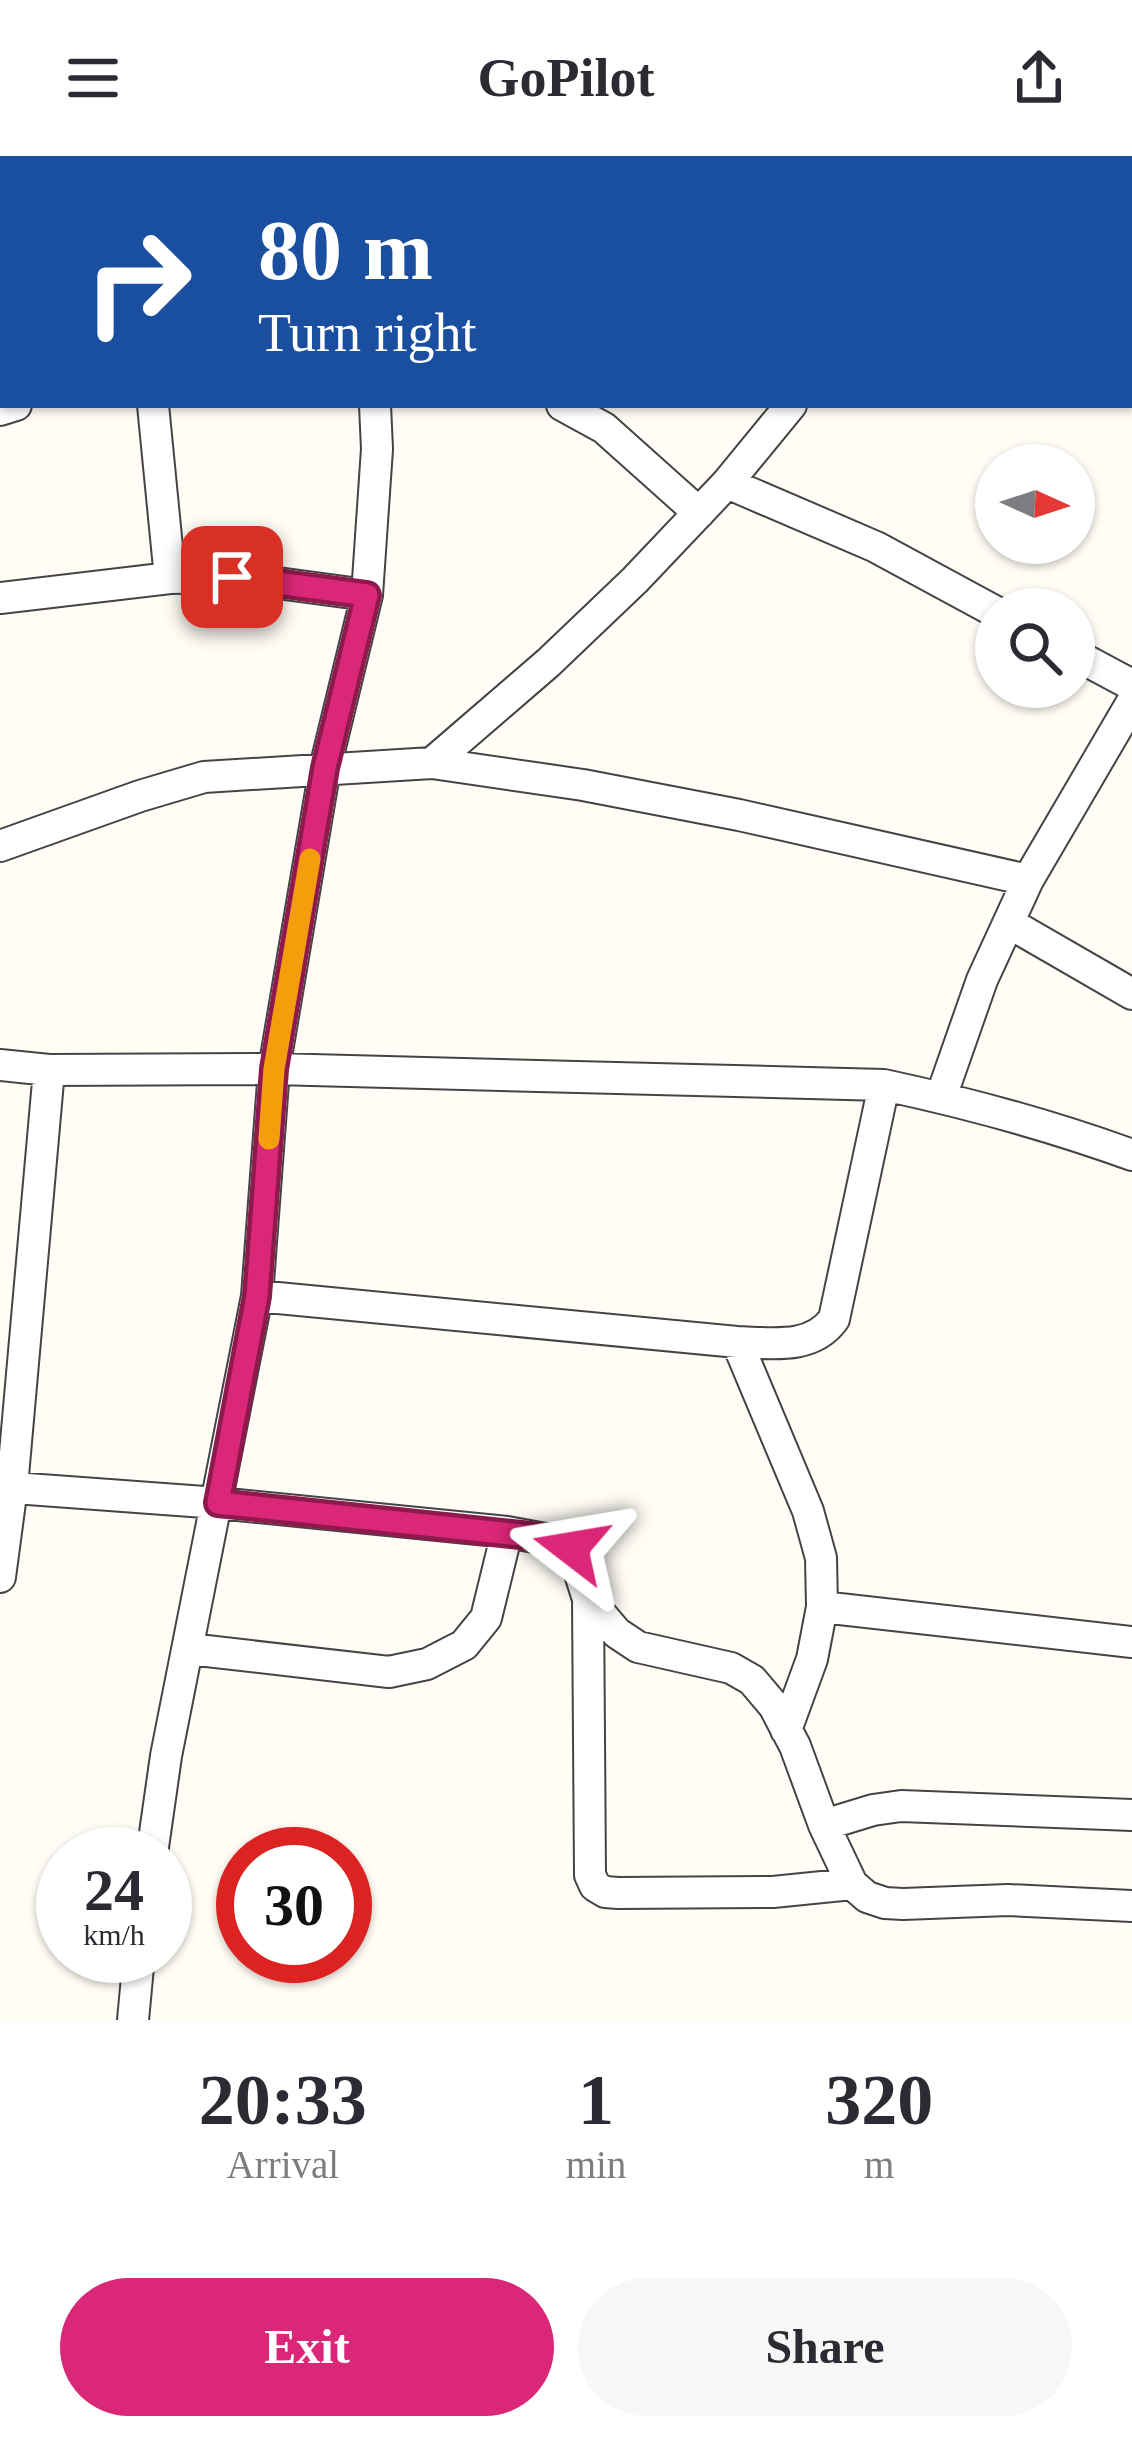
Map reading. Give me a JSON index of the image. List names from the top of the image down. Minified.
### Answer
{"north":"right","page":{"header":"GoPilot","turn":["80 m","Turn right"],"speed":"24 km/h","limit":"30","eta":["20:33","Arrival","1","min","320","m"],"buttons":["Exit","Share"]}}
